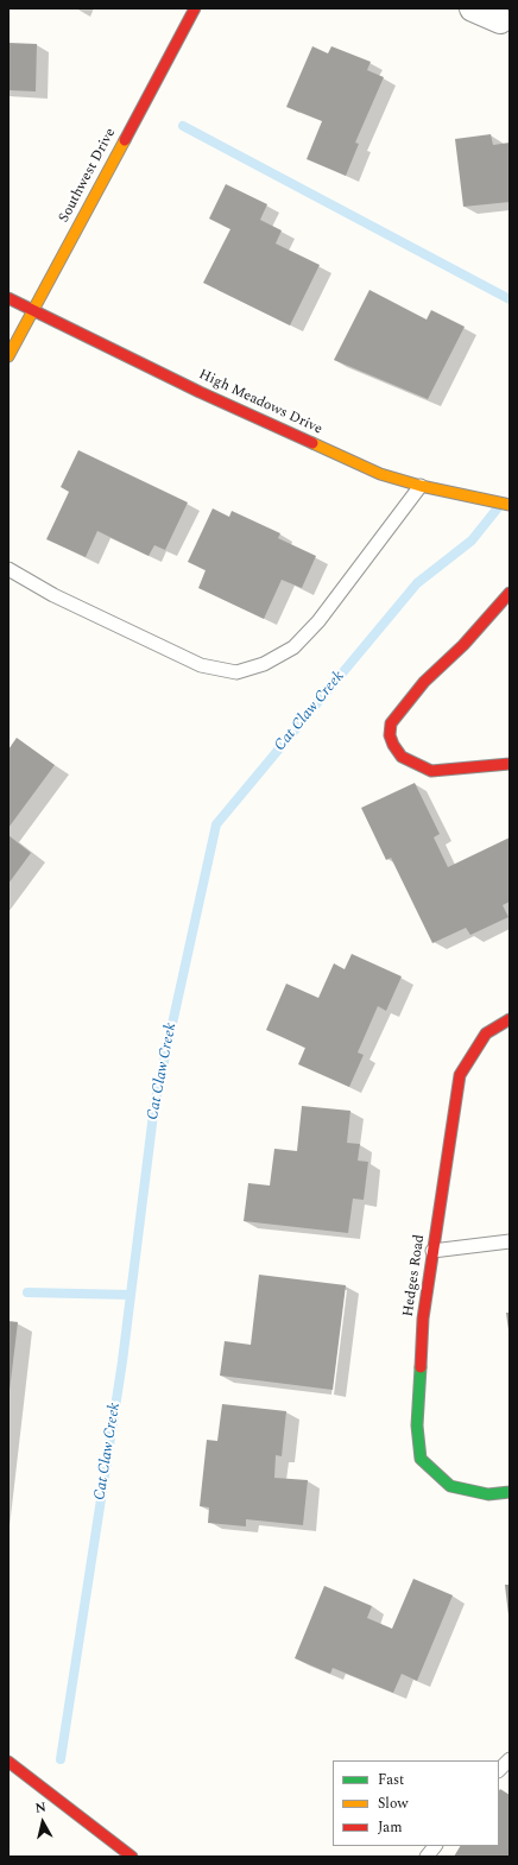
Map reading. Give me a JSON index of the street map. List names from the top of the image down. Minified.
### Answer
{"streets":{"street":["Southwest Drive","High Meadows Drive","Hedges Road"]},"crossings":[["Southwest Drive","High Meadows Drive"]],"water":["Cat Claw Creek"],"legend":["Fast","Slow","Jam"],"north":"top"}
